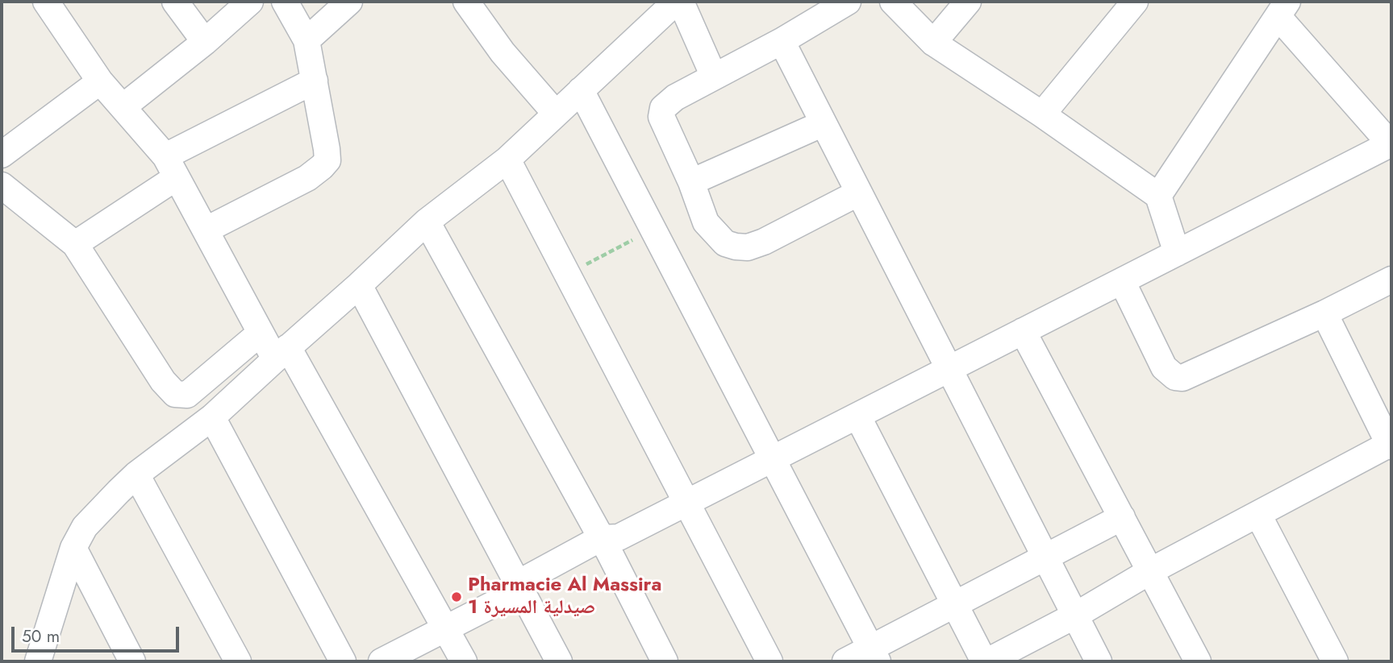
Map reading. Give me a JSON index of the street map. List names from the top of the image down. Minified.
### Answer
{"places":["Pharmacie Al Massira 1 صيدلية المسيرة"],"scale_bar":"50 m"}
